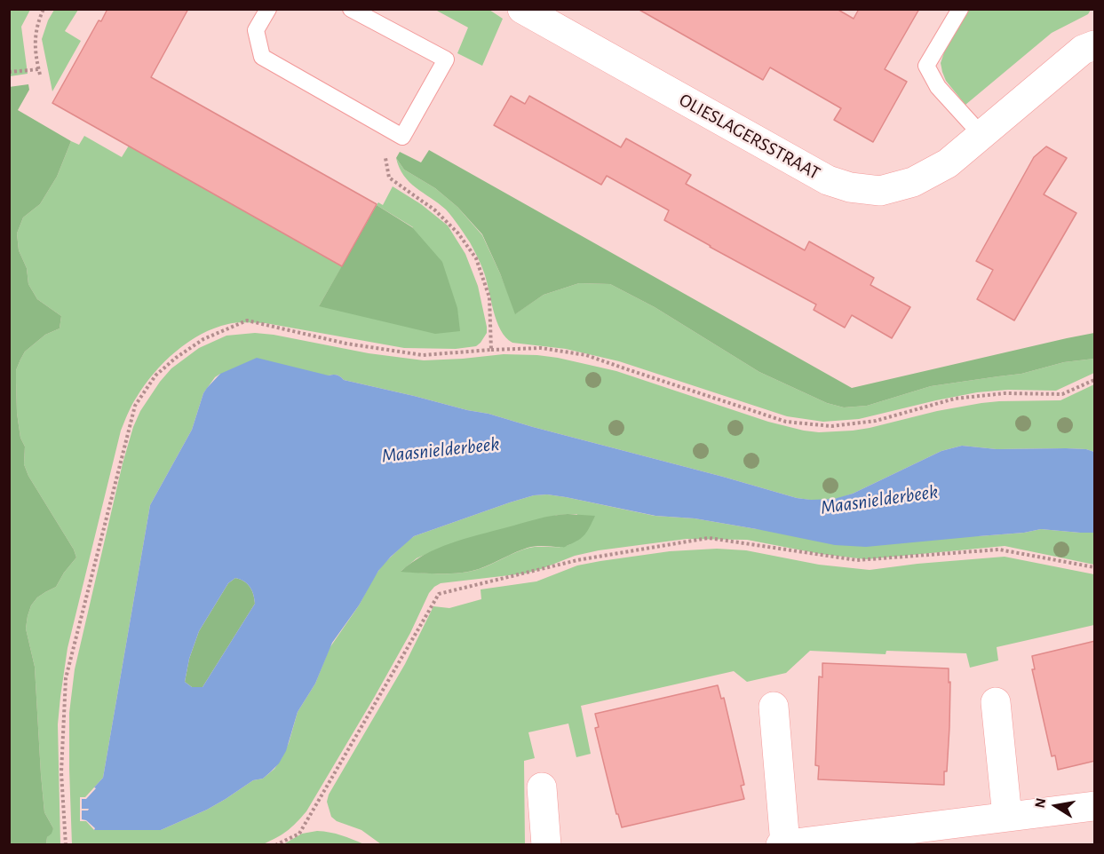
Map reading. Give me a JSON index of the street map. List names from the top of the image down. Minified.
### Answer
{"streets":{"street":["OLIESLAGERSSTRAAT"]},"water":["Maasnielderbeek"],"north":"left"}
